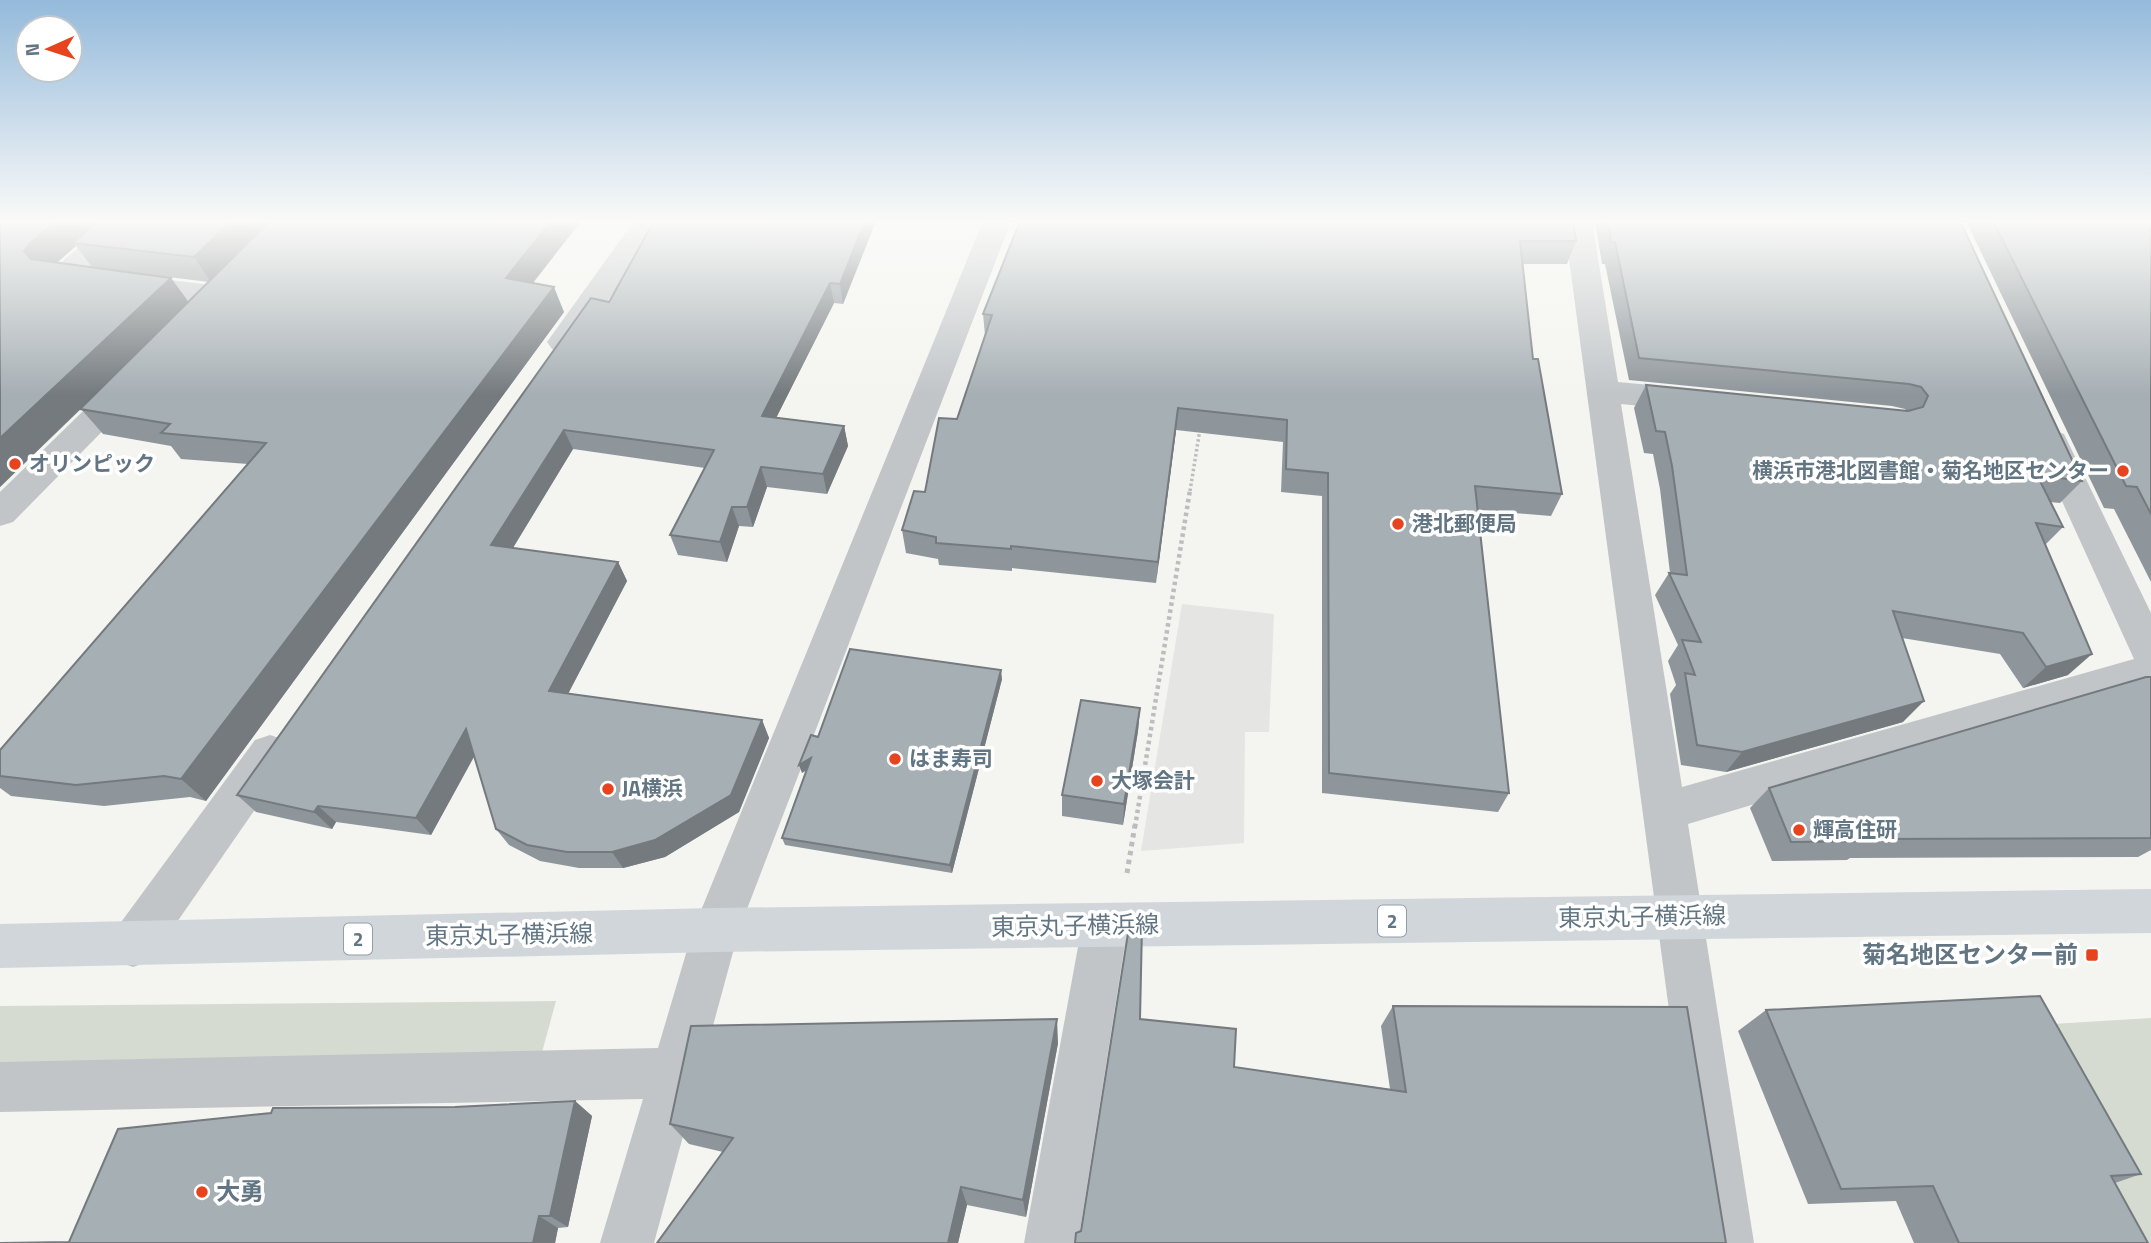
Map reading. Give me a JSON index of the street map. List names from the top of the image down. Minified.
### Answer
{"streets":{"main road":["東京丸子横浜線","2"]},"places":{"other":["オリンピック","横浜市港北図書館・菊名地区センター","港北郵便局","はま寿司","大塚会計","JA横浜","輝高住研","大勇"],"transit":["菊名地区センター前"]},"north":"left"}
